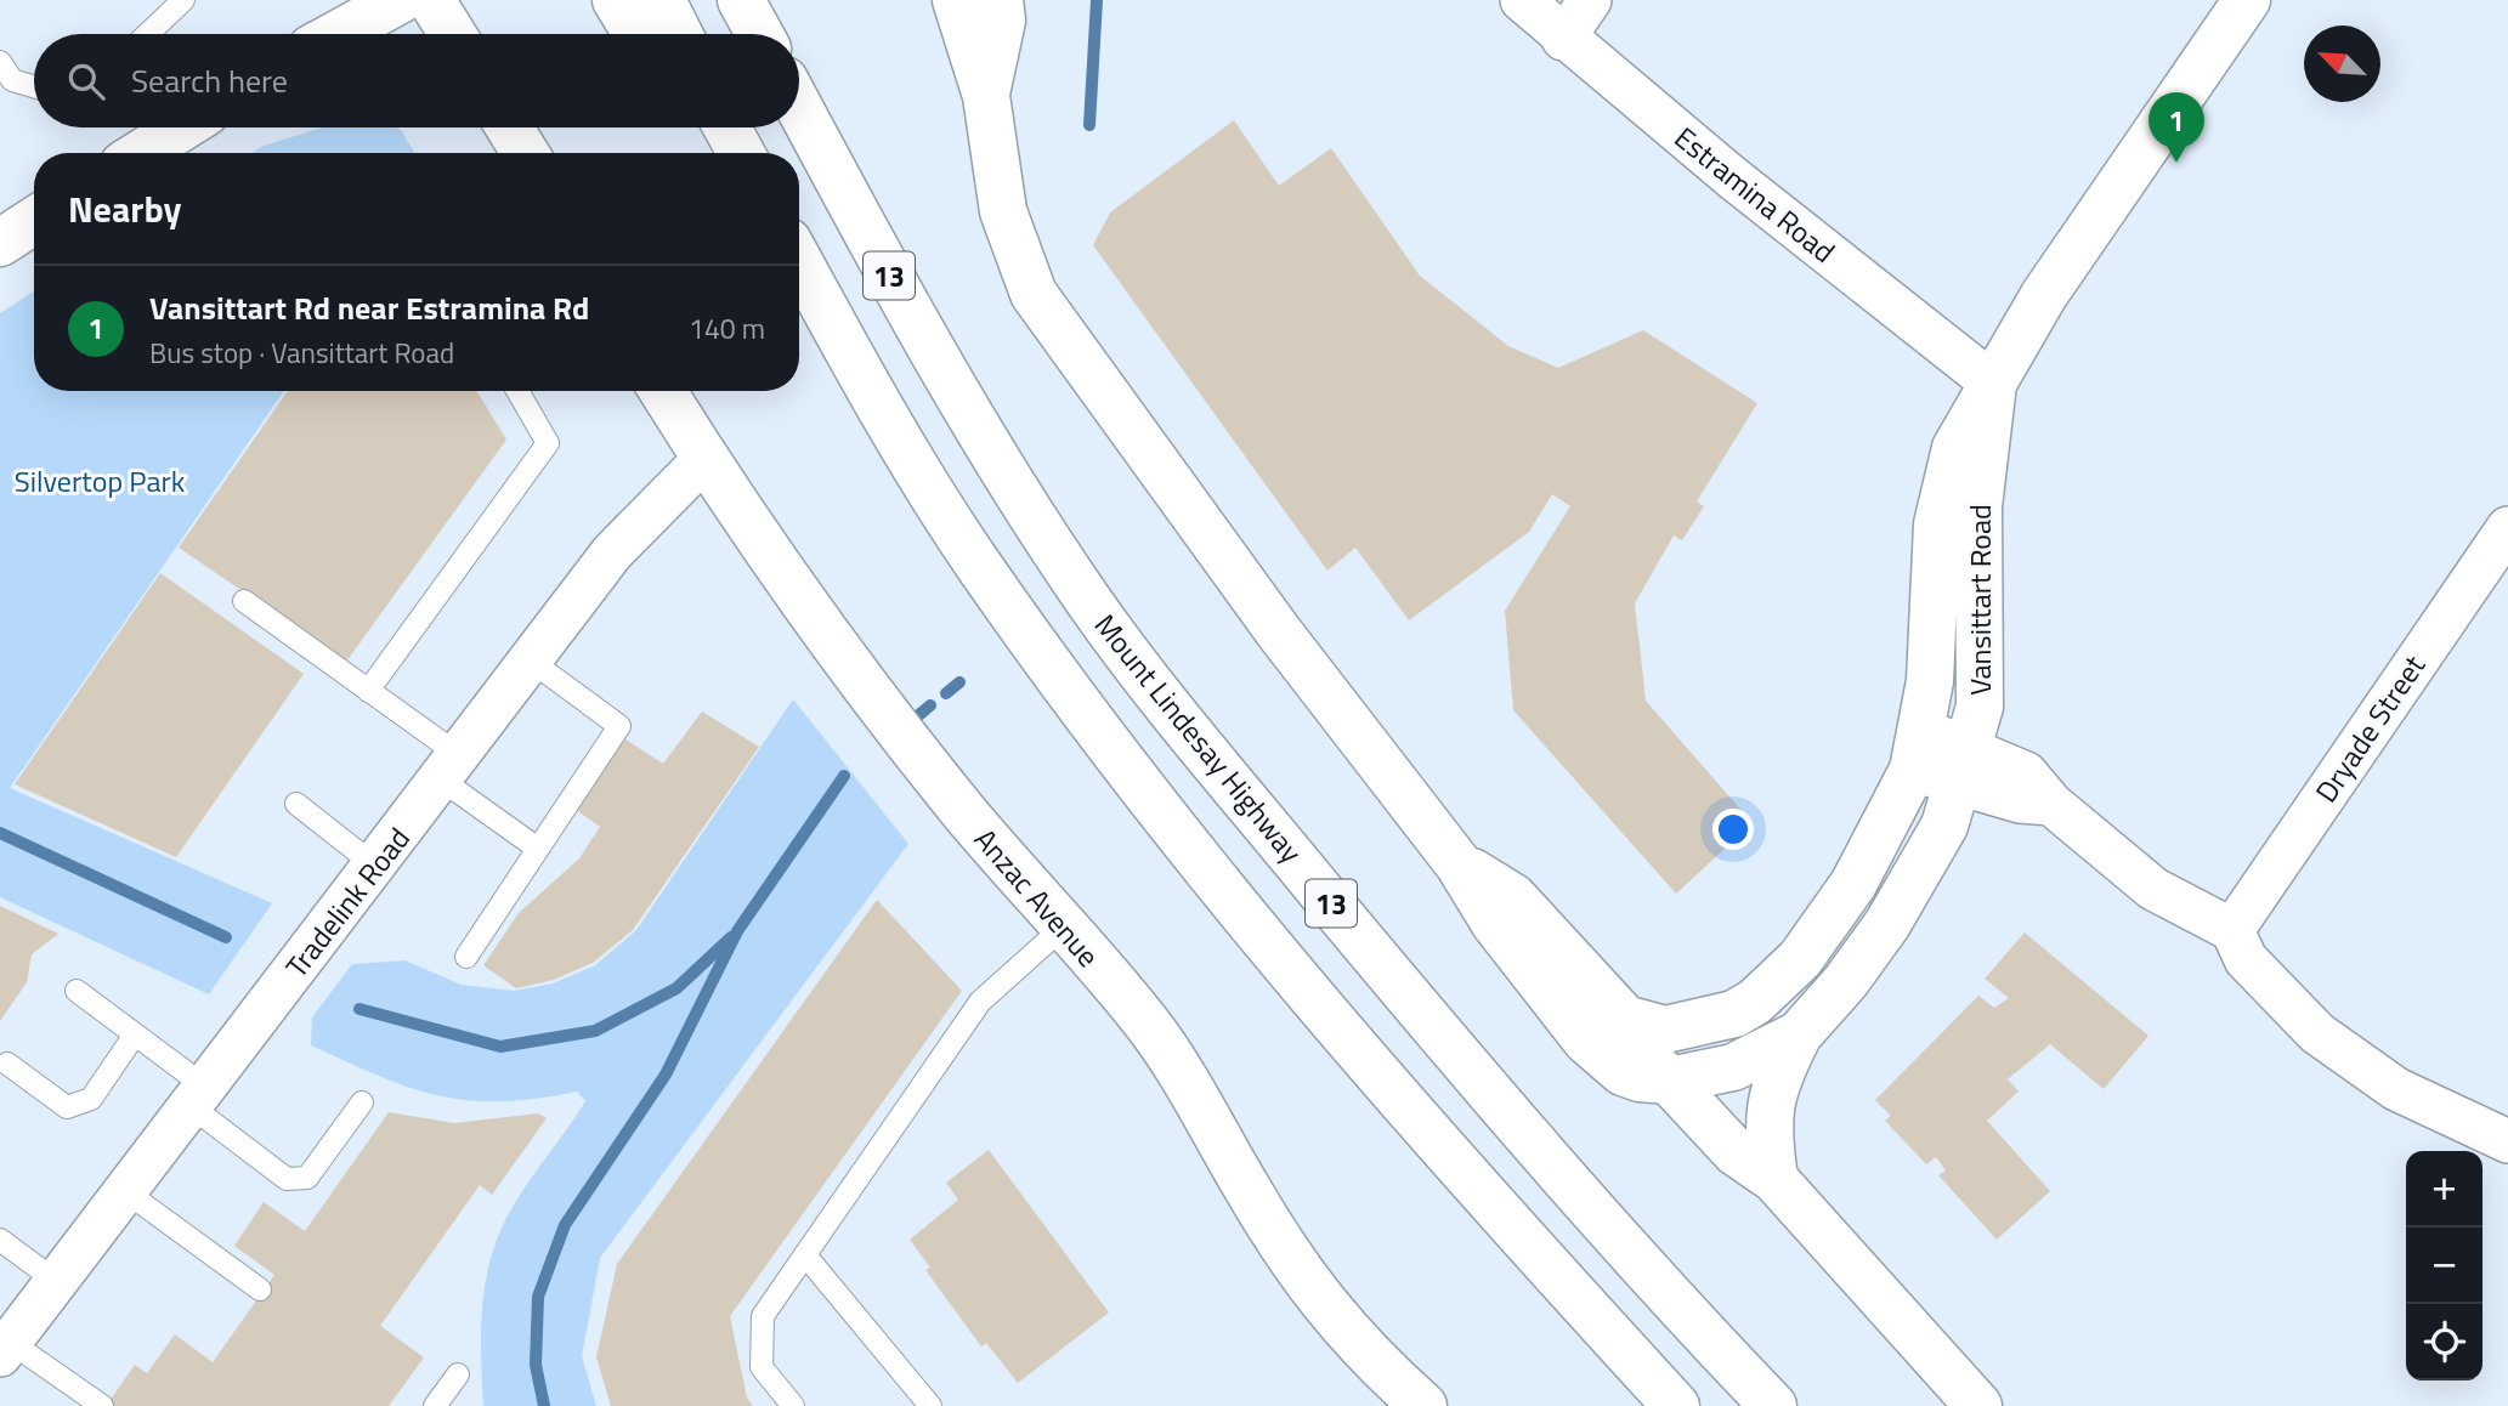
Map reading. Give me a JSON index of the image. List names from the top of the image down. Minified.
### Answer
{"streets":{"main road":["13","Vansittart Road","Mount Lindesay Highway","Anzac Avenue"],"street":["Estramina Road","Dryade Street","Tradelink Road"]},"crossings":[["Estramina Road","Vansittart Road"],["Anzac Avenue","Tradelink Road"]],"parks":["Silvertop Park"],"north":"top left","page":{"search":"Search here","pins":"1","heading":"Nearby","list":[{"mark":"1","name":"Vansittart Rd near Estramina Rd","note":"Bus stop · Vansittart Road","value":"140 m"}],"map_buttons":["+","−"]}}
